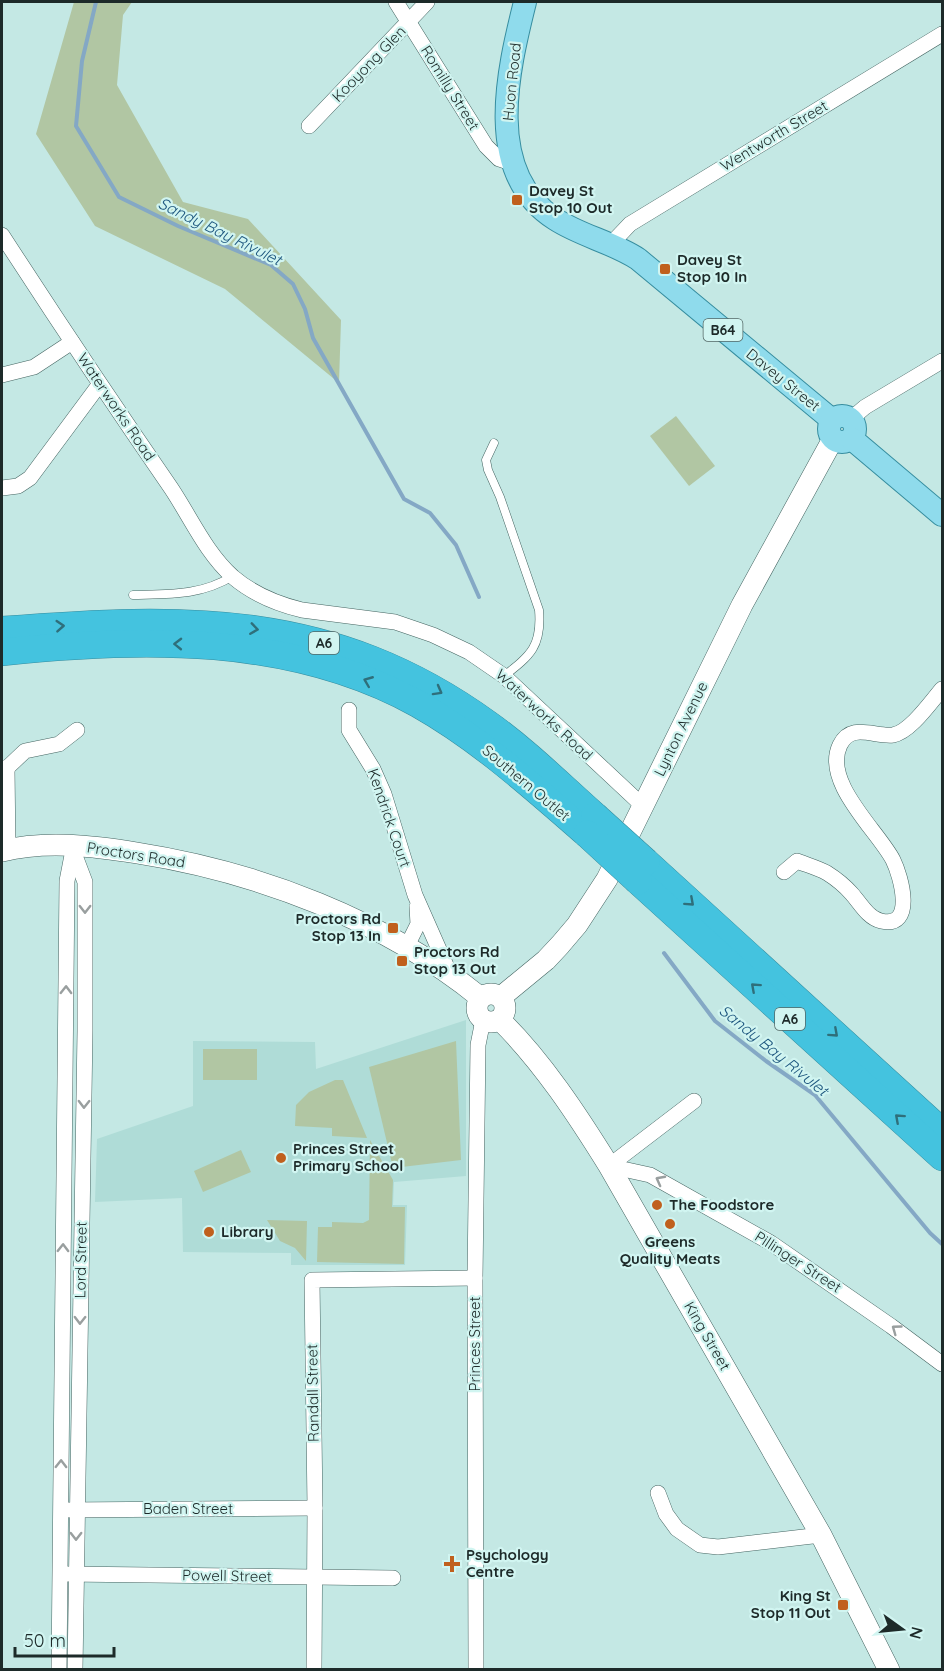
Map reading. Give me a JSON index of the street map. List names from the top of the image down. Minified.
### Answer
{"streets":{"highway":["A6","Southern Outlet"],"main road":["Huon Road","B64","Davey Street"],"street":["Kooyong Glen","Romilly Street","Wentworth Street","Waterworks Road","Lynton Avenue","Kendrick Court","Proctors Road","Lord Street","Pillinger Street","King Street","Princes Street","Randall Street","Baden Street","Powell Street"]},"crossings":[["Kooyong Glen","Romilly Street"],["Huon Road","Romilly Street"],["Huon Road","Davey Street"],["Romilly Street","Davey Street"],["Wentworth Street","Davey Street"],["Davey Street","Lynton Avenue"],["Waterworks Road","Lynton Avenue"],["Lynton Avenue","Proctors Road"],["Kendrick Court","Proctors Road"],["Proctors Road","Lord Street"],["Lord Street","Baden Street"],["Lord Street","Powell Street"],["Pillinger Street","King Street"],["King Street","Princes Street"],["Princes Street","Randall Street"],["Randall Street","Baden Street"],["Randall Street","Powell Street"]],"one_way":["Pillinger Street"],"water":["Sandy Bay Rivulet"],"places":{"transit":["Davey St Stop 10 Out","Davey St Stop 10 In","Proctors Rd Stop 13 In","Proctors Rd Stop 13 Out","King St Stop 11 Out"],"other":["Princes Street Primary School","The Foodstore","Greens Quality Meats","Library"],"health":["Psychology Centre"]},"scale_bar":"50 m","north":"right"}
